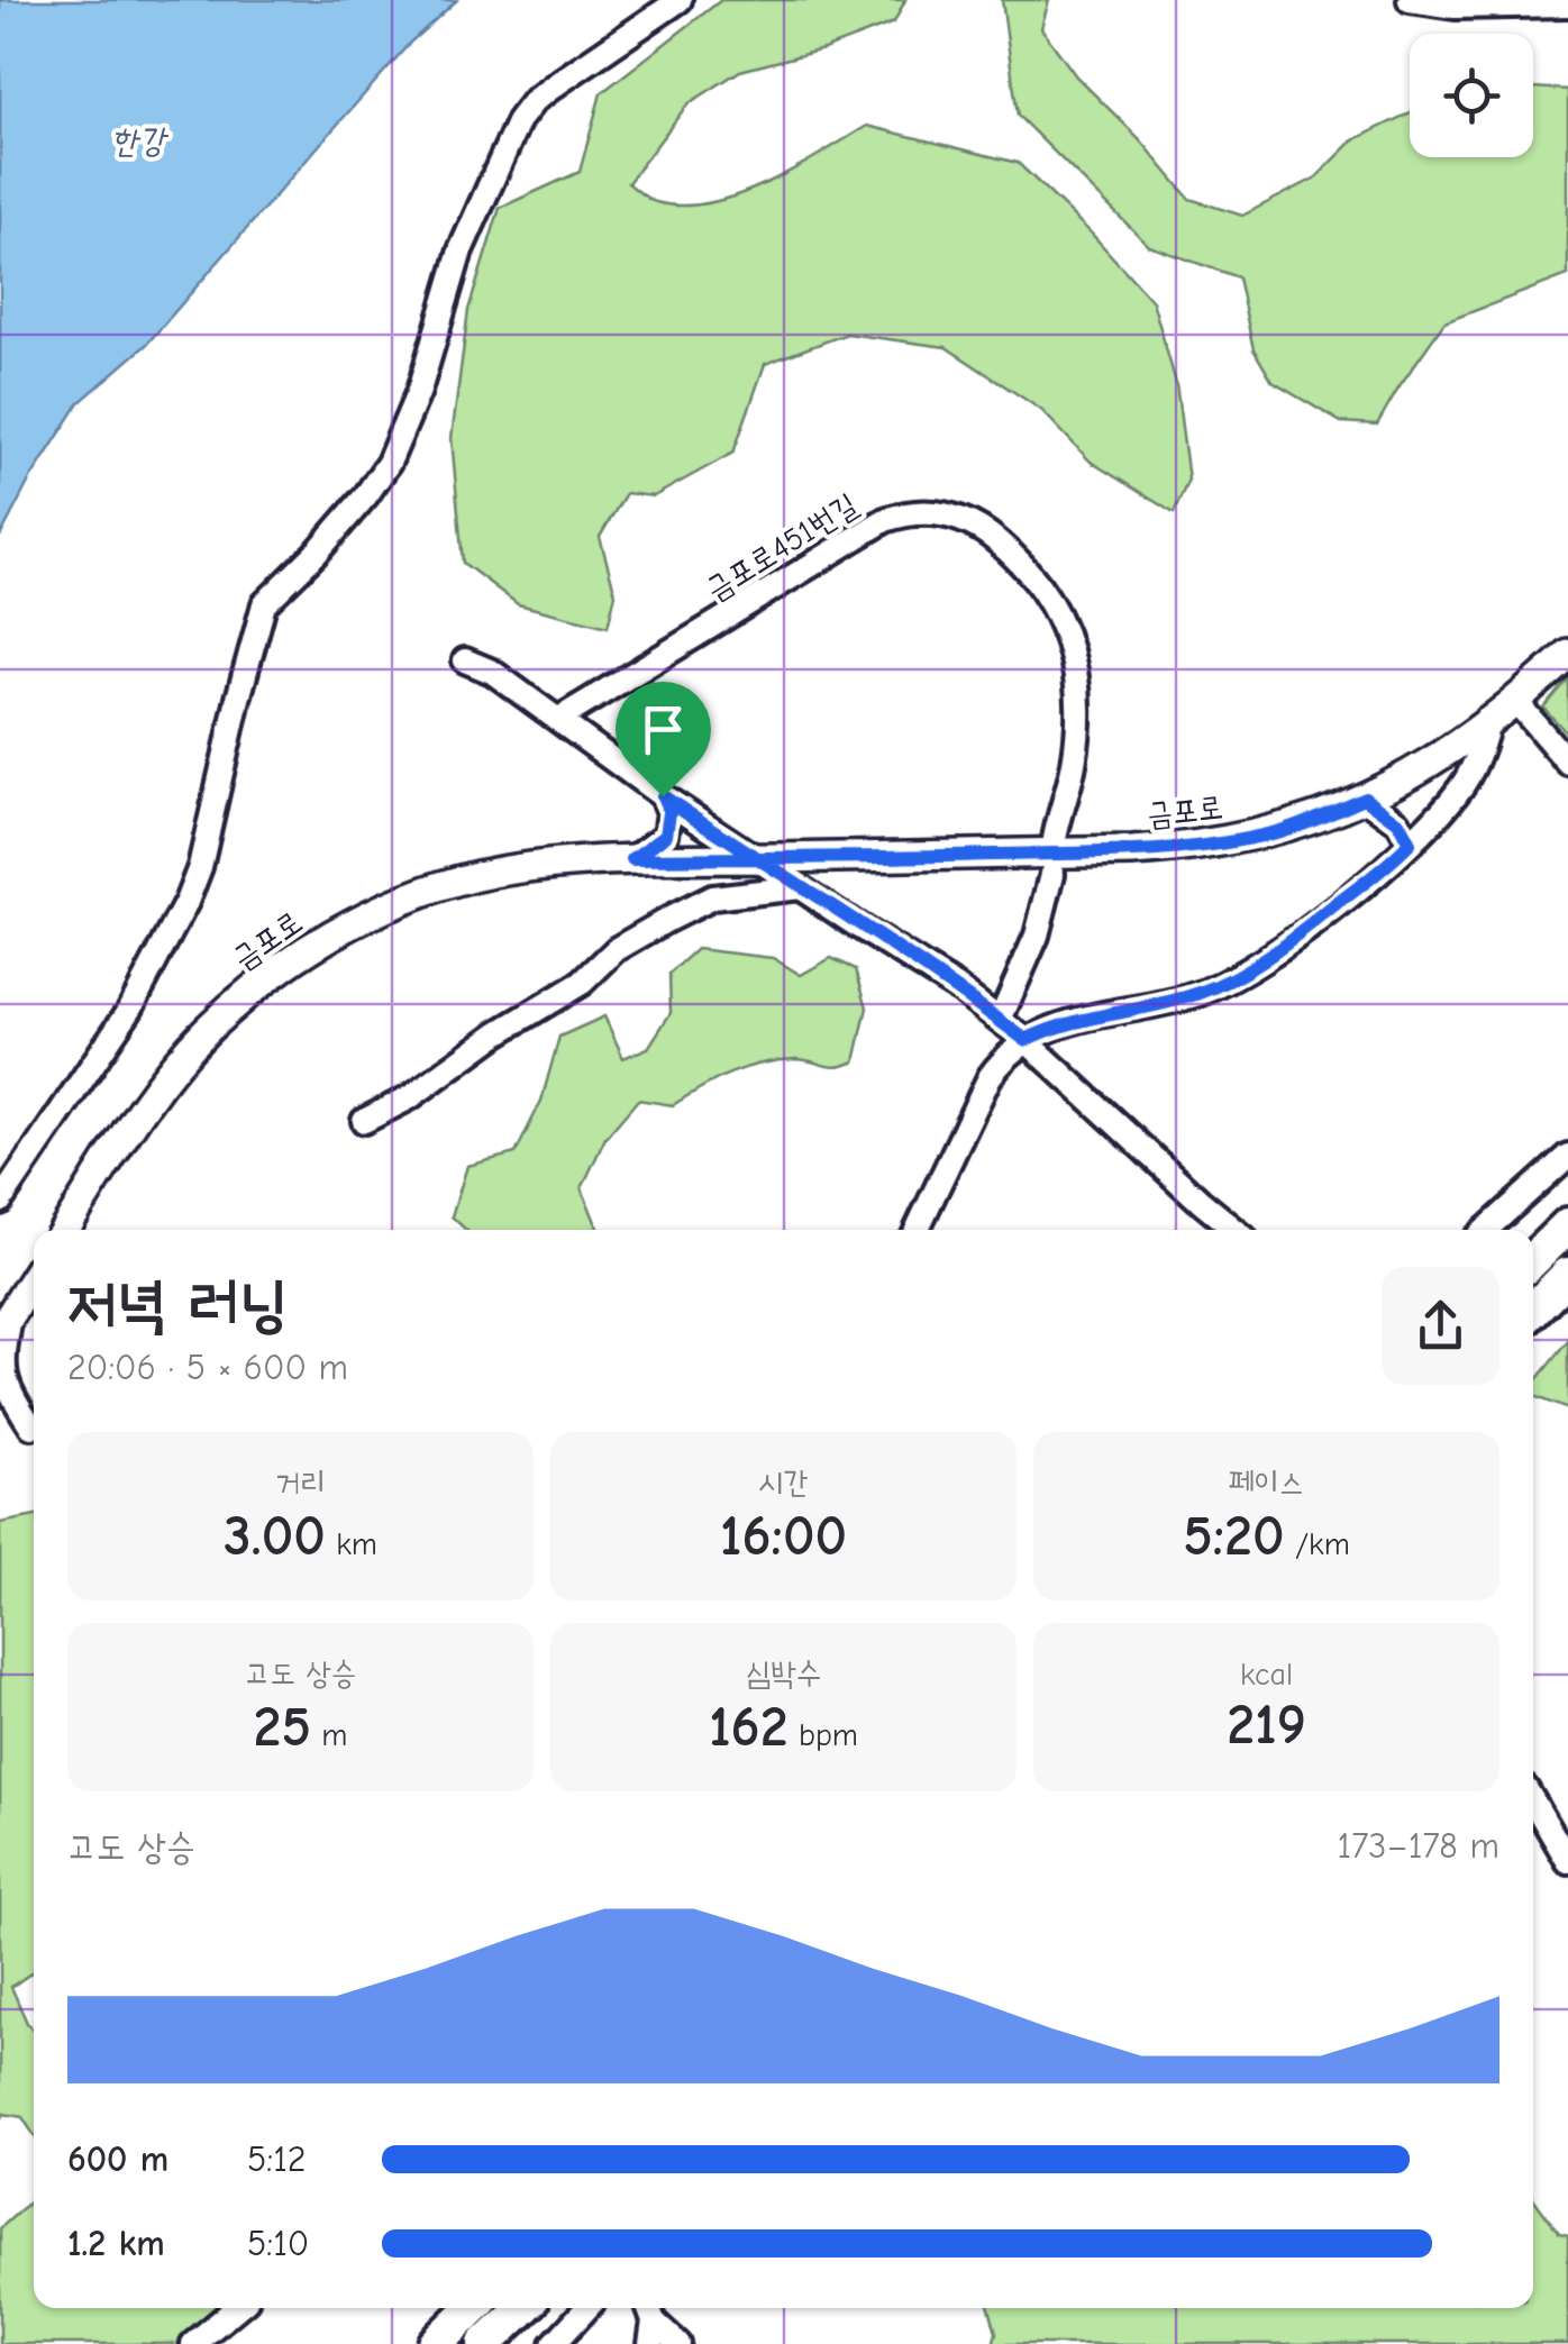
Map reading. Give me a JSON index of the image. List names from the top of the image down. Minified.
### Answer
{"streets":{"main road":["금포로"],"street":["금포로451번길"]},"water":["한강"],"page":{"heading":["저녁 러닝","20:06 · 5 × 600 m"],"stats":[["거리","3.00 km"],["시간","16:00"],["페이스","5:20 /km"],["고도 상승","25 m"],["심박수","162 bpm"],["kcal","219"]],"chart":["고도 상승","173–178 m"],"list":[{"name":"600 m","note":"5:12"},{"name":"1.2 km","note":"5:10"}]}}
